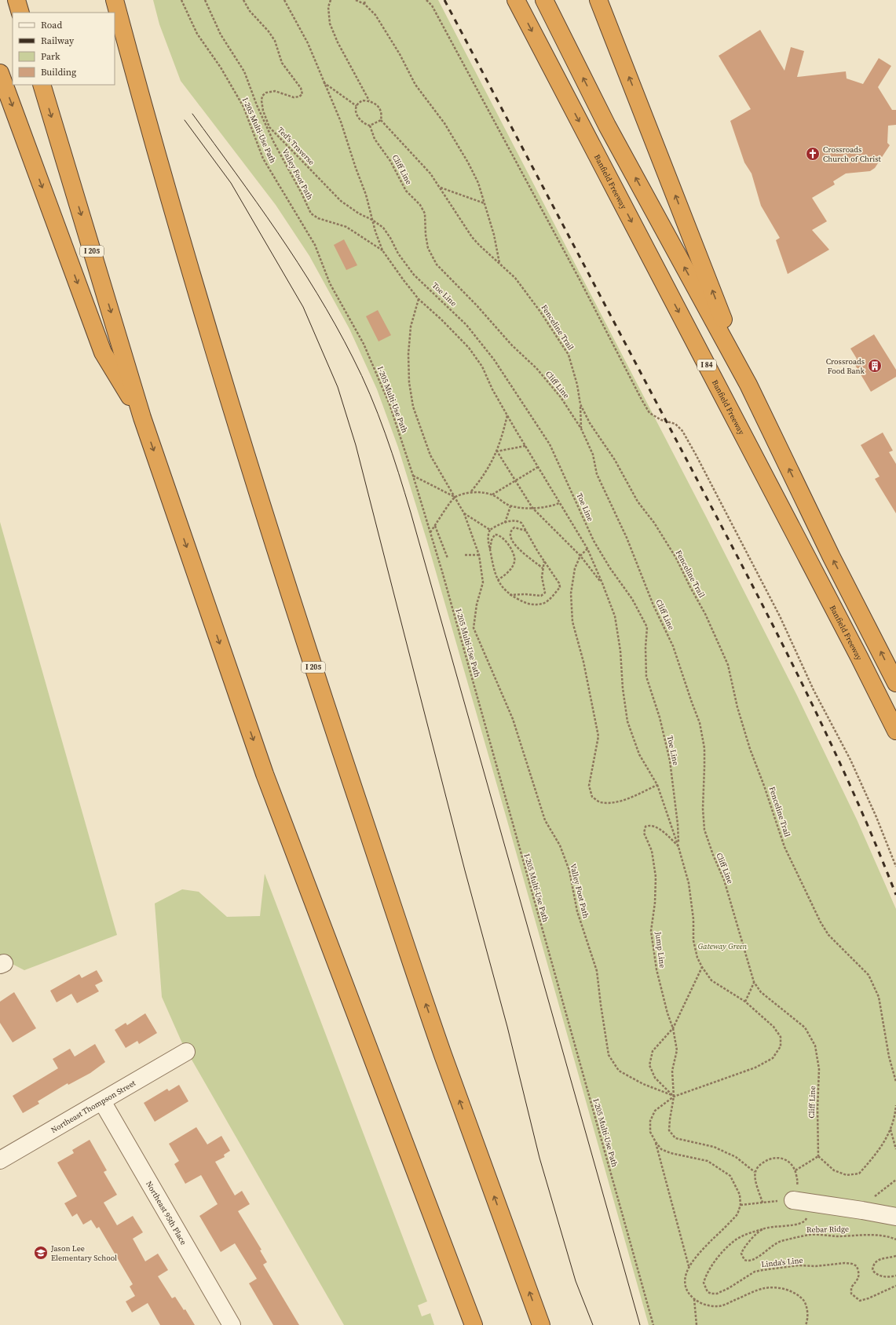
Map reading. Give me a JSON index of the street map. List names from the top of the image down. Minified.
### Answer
{"streets":{"highway":["Banfield Freeway","I 205","I 84"],"street":["Northeast Thompson Street","Northeast 95th Place"],"path":["I-205 Multi-Use Path","Ted's Traverse","Cliff Line","Valley Foot Path","Toe Line","Fenceline Trail","Jump Line","Rebar Ridge","Linda's Line"]},"crossings":[["Ted's Traverse","Toe Line"],["Cliff Line","Fenceline Trail"],["Valley Foot Path","Jump Line"],["Toe Line","Jump Line"],["Jump Line","Rebar Ridge"],["Northeast Thompson Street","Northeast 95th Place"],["Rebar Ridge","Linda's Line"]],"parks":["Gateway Green"],"places":{"church":["Crossroads Church of Christ"],"building":["Crossroads Food Bank"],"school or university":["Jason Lee Elementary School"]},"legend":["Road","Railway","Park","Building"]}
